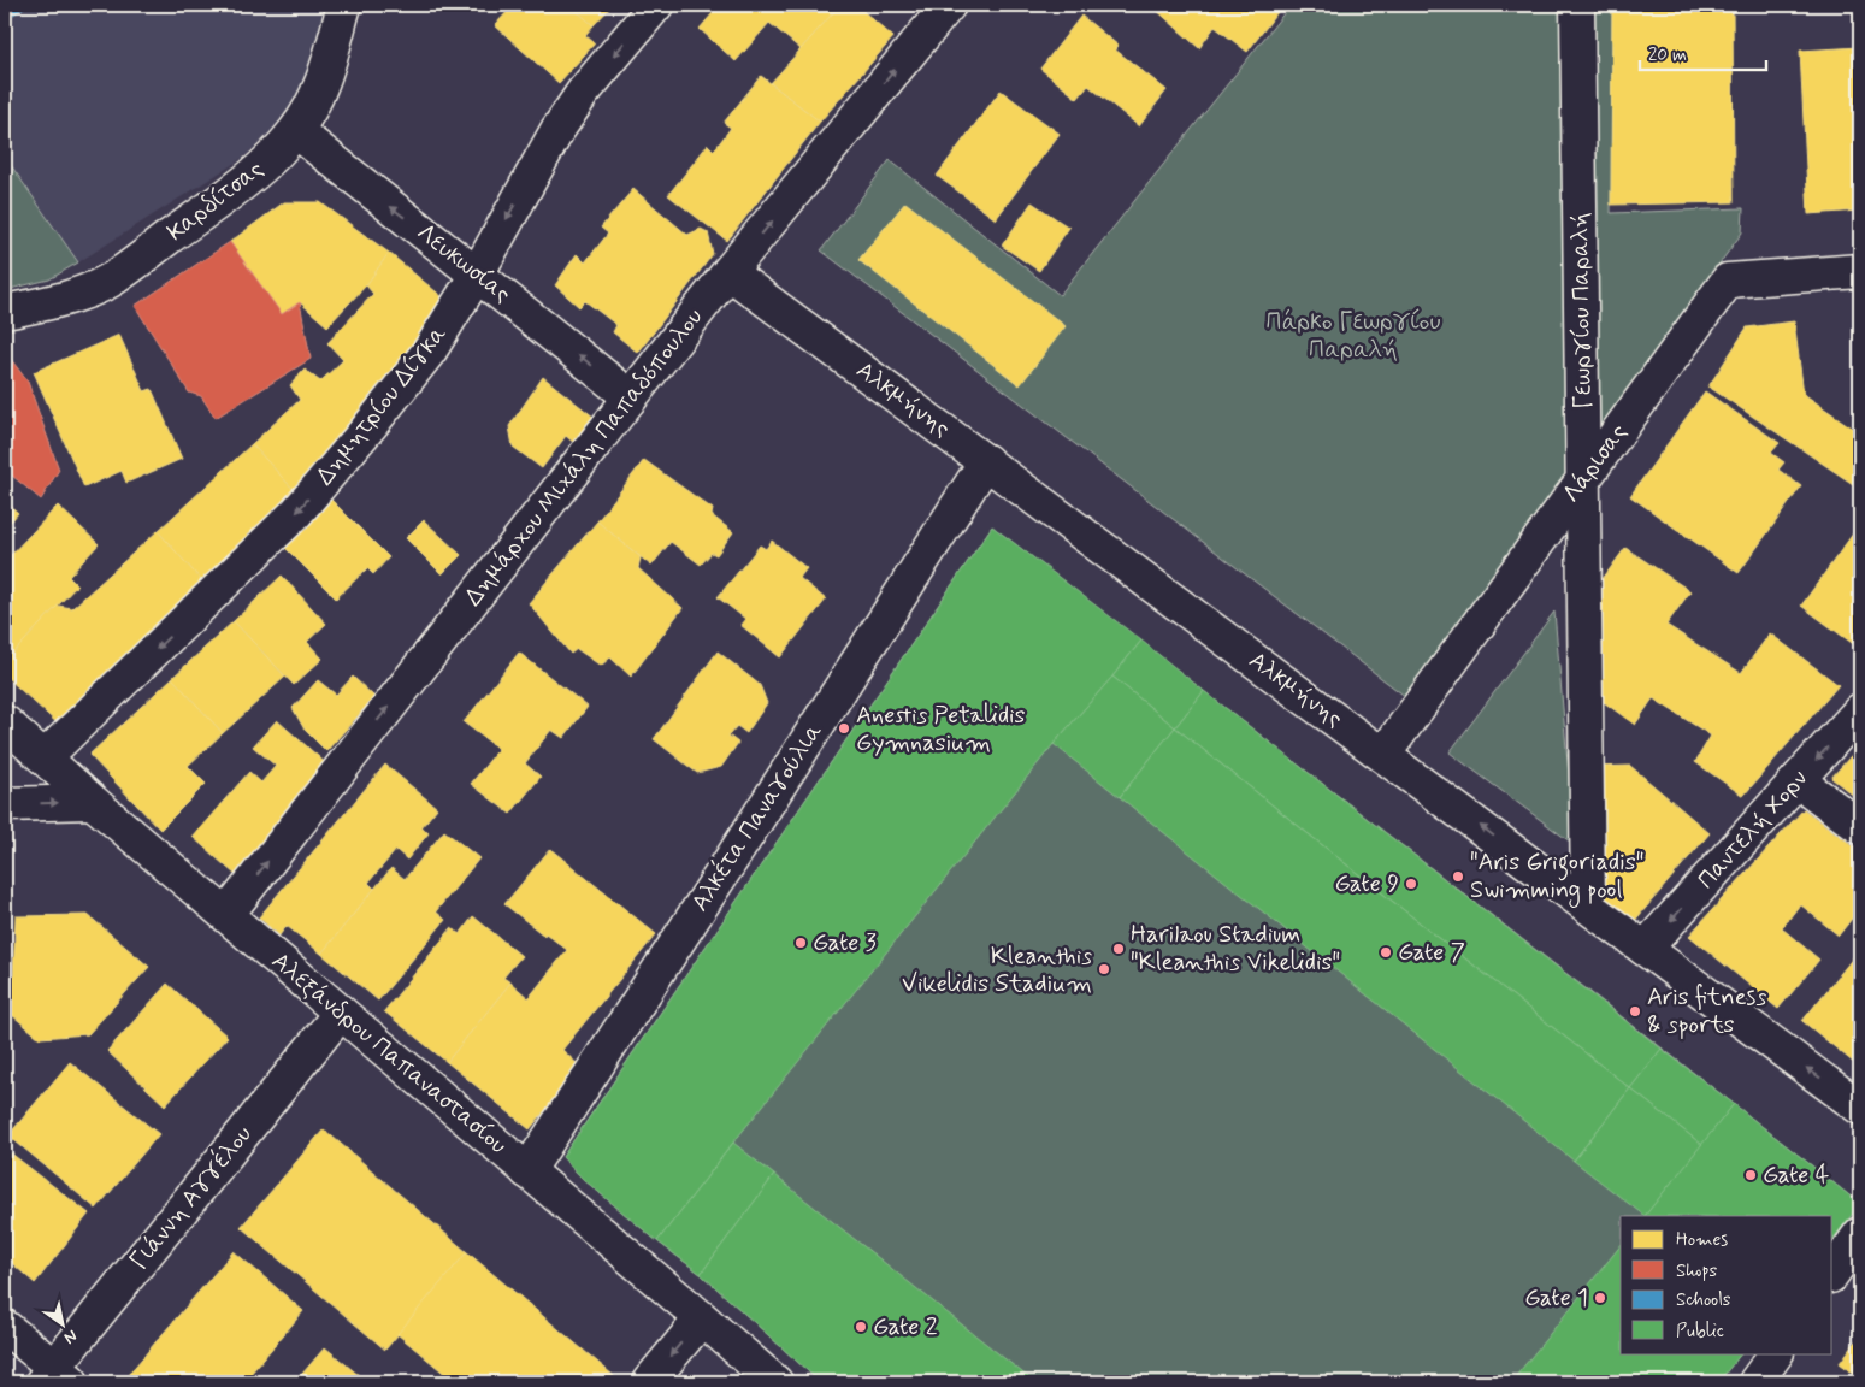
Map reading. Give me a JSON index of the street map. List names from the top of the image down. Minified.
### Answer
{"streets":{"street":["Καρδίτσας","Λευκωσίας","Γεωργίου Παραλή","Αλκμήνης","Δημητρίου Δίγκα","Δημάρχου Μιχάλη Παπαδόπουλου","Λάρισας","Αλκέτα Παναγούλια","Παντελή Χορν","Αλεξάνδρου Παπαναστασίου","Γιάννη Αγγέλου"]},"crossings":[["Καρδίτσας","Λευκωσίας"],["Λευκωσίας","Δημητρίου Δίγκα"],["Λευκωσίας","Δημάρχου Μιχάλη Παπαδόπουλου"],["Γεωργίου Παραλή","Αλκμήνης"],["Γεωργίου Παραλή","Λάρισας"],["Αλκμήνης","Δημάρχου Μιχάλη Παπαδόπουλου"],["Αλκμήνης","Λάρισας"],["Αλκμήνης","Αλκέτα Παναγούλια"],["Αλκμήνης","Παντελή Χορν"],["Δημητρίου Δίγκα","Αλεξάνδρου Παπαναστασίου"],["Δημάρχου Μιχάλη Παπαδόπουλου","Αλεξάνδρου Παπαναστασίου"],["Αλκέτα Παναγούλια","Αλεξάνδρου Παπαναστασίου"],["Αλεξάνδρου Παπαναστασίου","Γιάννη Αγγέλου"]],"one_way":["Λευκωσίας","Αλκμήνης","Δημητρίου Δίγκα","Δημάρχου Μιχάλη Παπαδόπουλου","Παντελή Χορν"],"parks":["Πάρκο Γεωργίου Παραλή"],"places":["Anestis Petalidis Gymnasium","\"Aris Grigoriadis\" Swimming pool","Gate 9","Gate 3","Harilaou Stadium \"Kleanthis Vikelidis\"","Gate 7","Kleanthis Vikelidis Stadium","Aris fitness & sports","Gate 4","Gate 1","Gate 2"],"legend":["Homes","Shops","Schools","Public"],"scale_bar":"20 m","north":"bottom right"}
